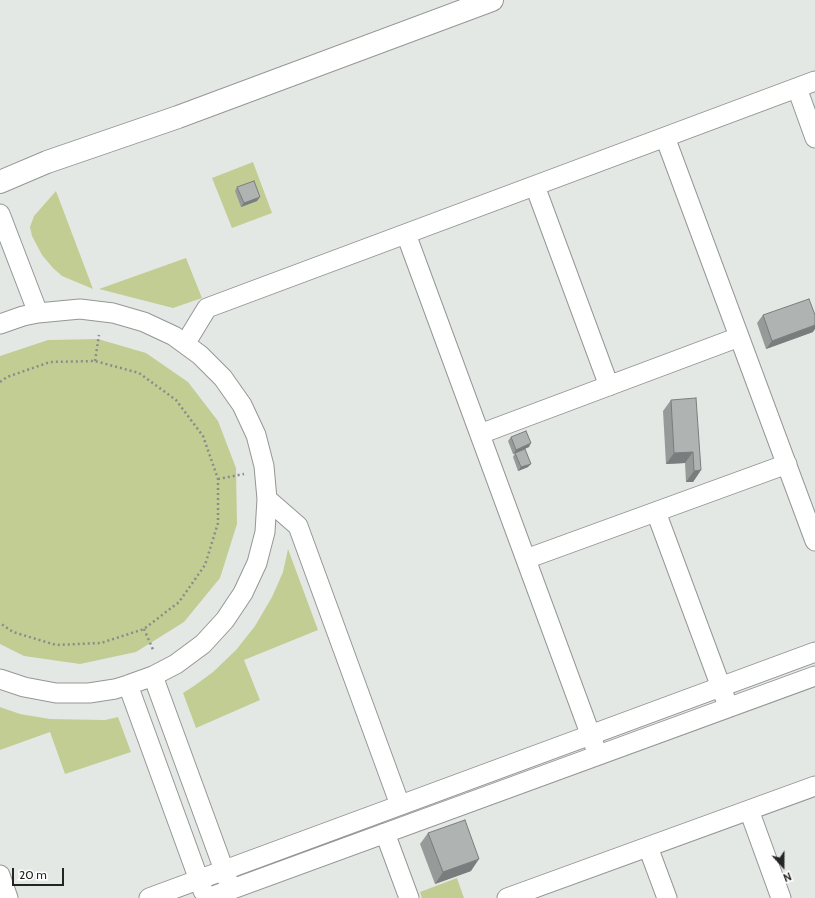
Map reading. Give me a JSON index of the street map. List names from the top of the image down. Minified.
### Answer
{"scale_bar":"20 m","north":"bottom"}
